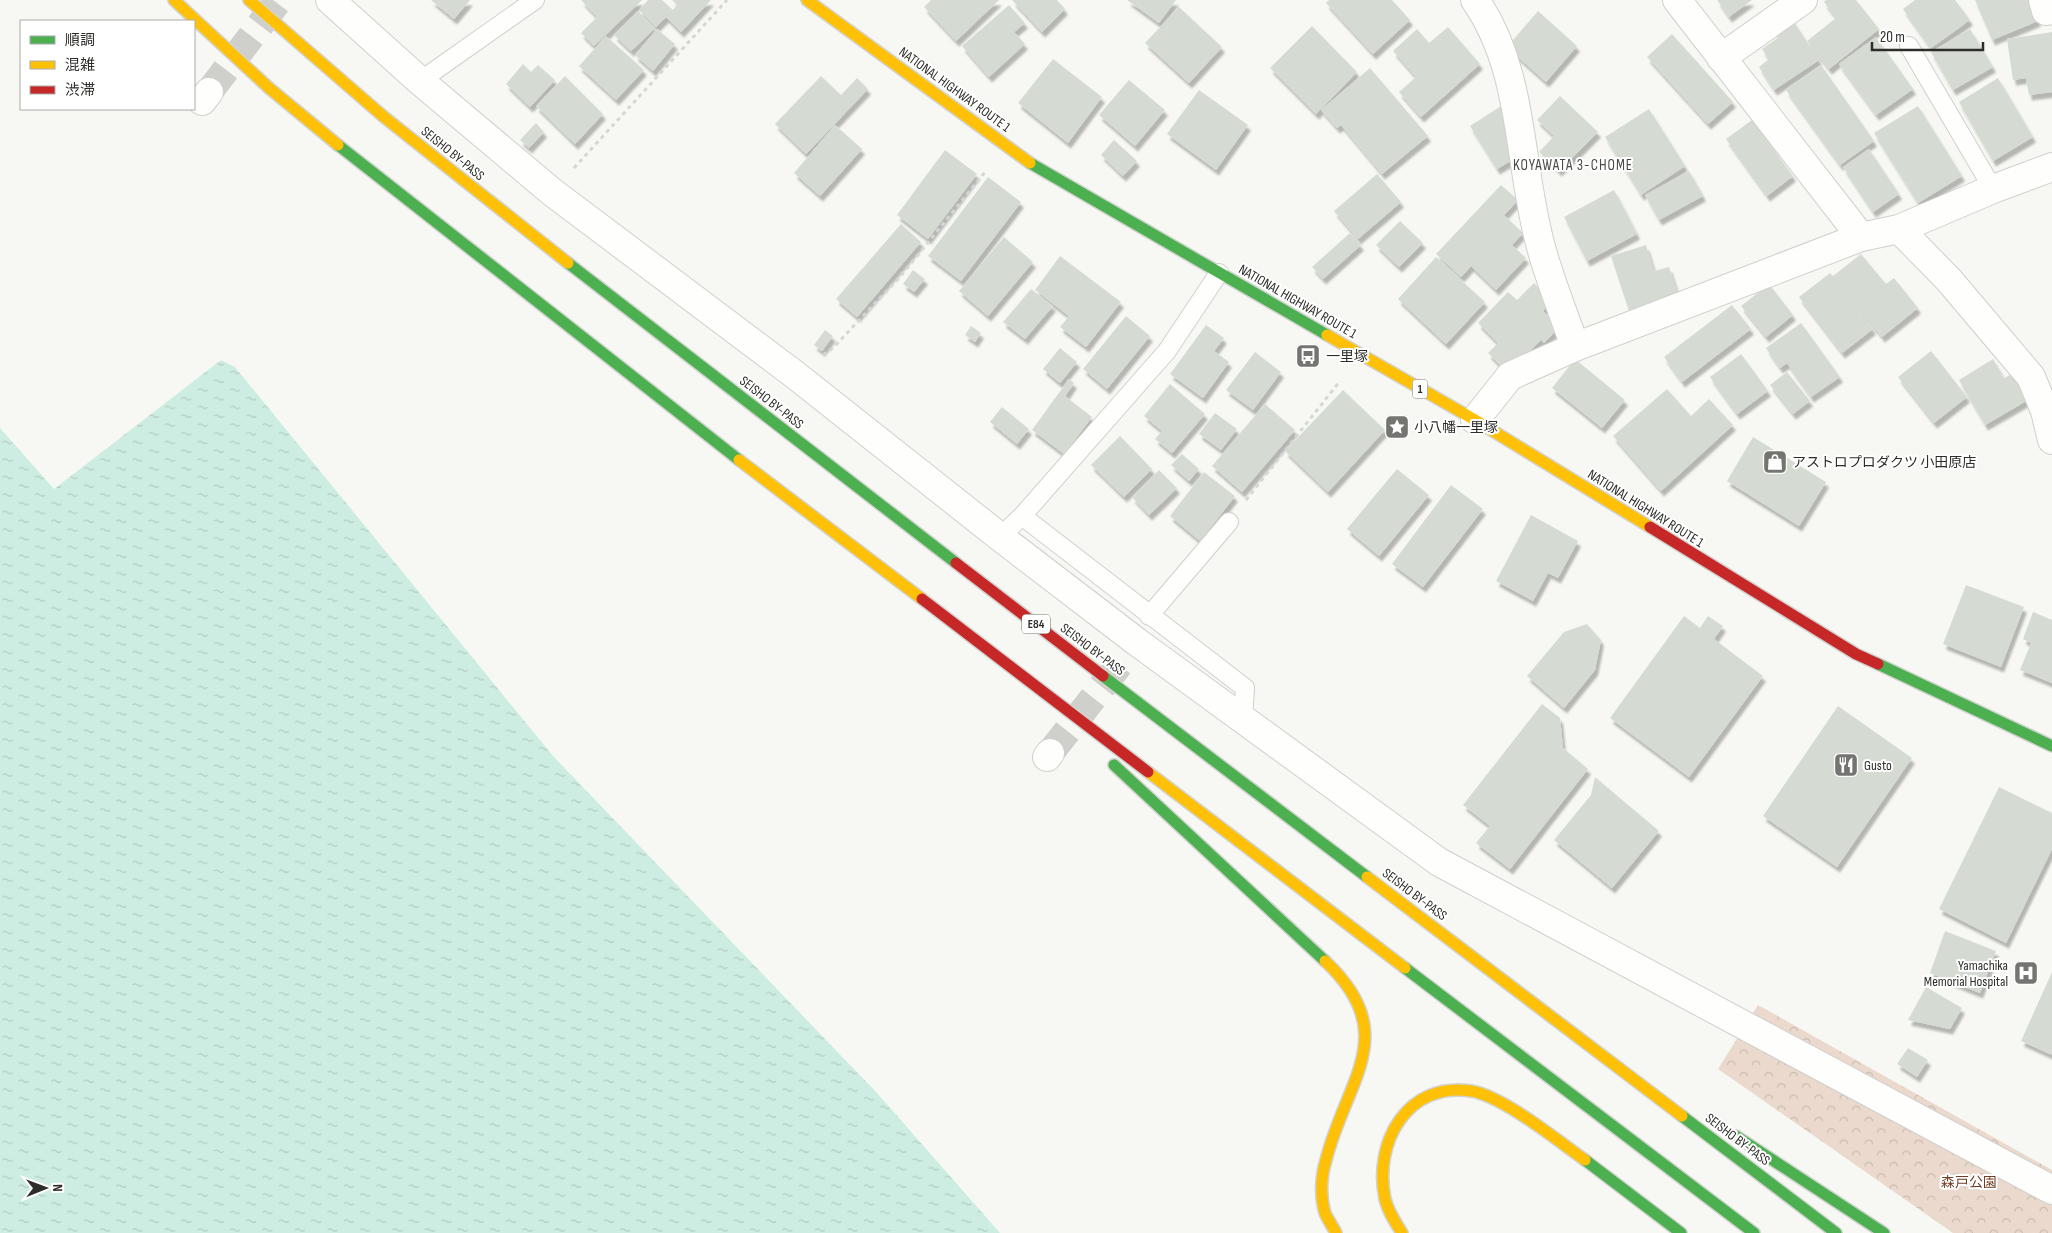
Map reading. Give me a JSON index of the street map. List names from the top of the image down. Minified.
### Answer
{"streets":{"highway":["NATIONAL HIGHWAY ROUTE 1","SEISHO BY-PASS","1","E84"]},"districts":["KOYAWATA 3-CHOME"],"parks":["森戸公園"],"places":{"bus stop":["一里塚"],"place":["小八幡一里塚"],"shop":["アストロプロダクツ 小田原店"],"restaurant":["Gusto"],"hospital":["Yamachika Memorial Hospital"]},"legend":["順調","混雑","渋滞"],"scale_bar":"20 m","north":"right"}
